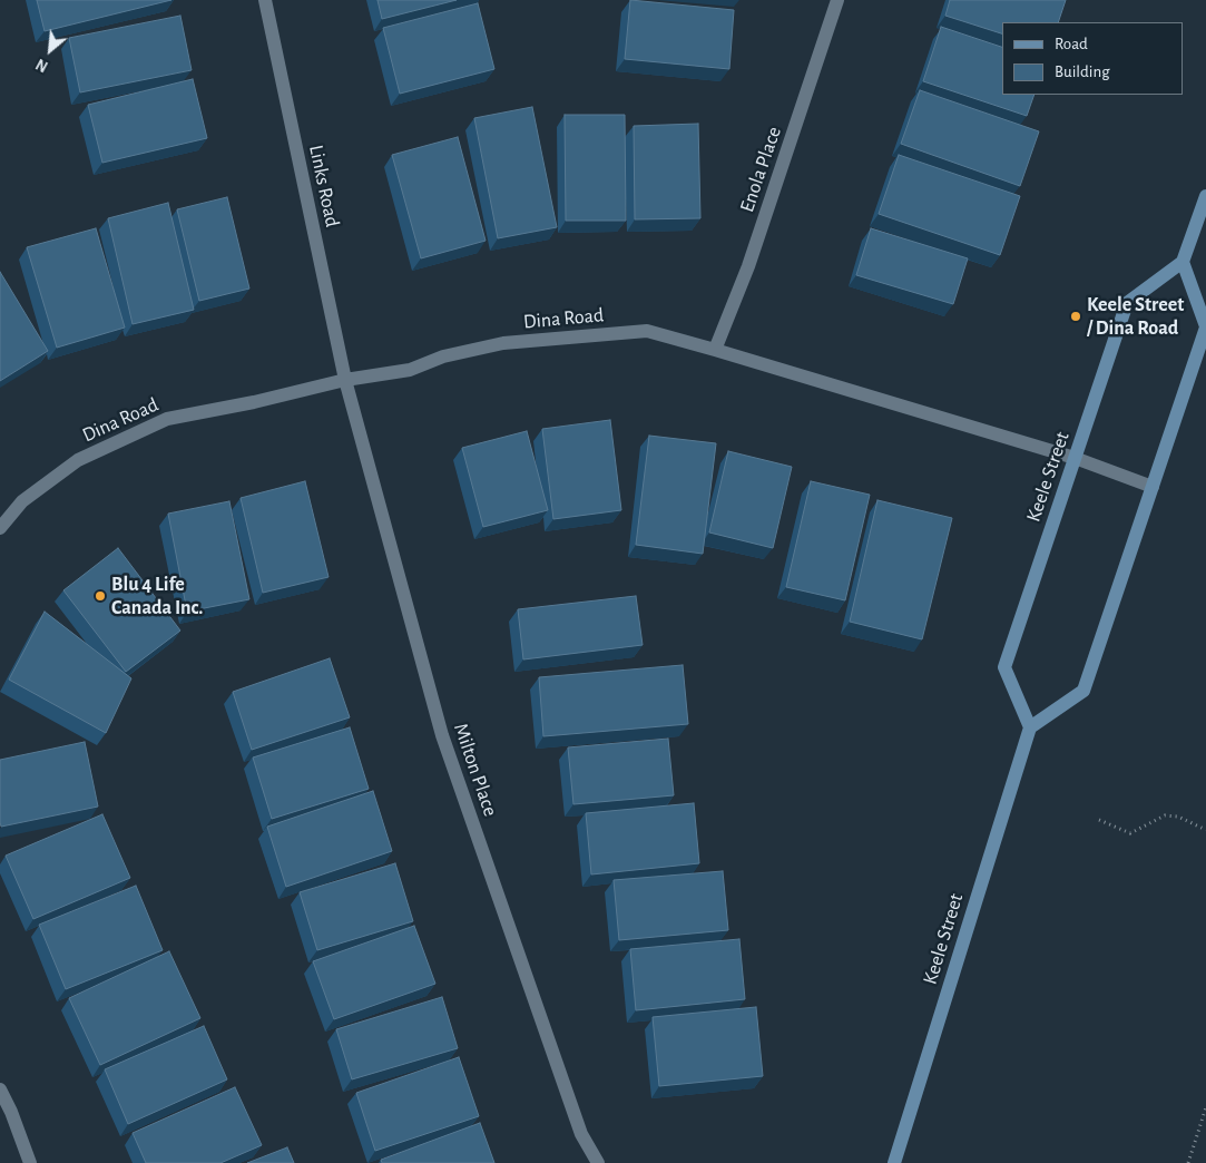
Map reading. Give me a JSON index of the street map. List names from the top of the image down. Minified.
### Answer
{"streets":{"main road":["Keele Street"],"street":["Enola Place","Links Road","Dina Road","Milton Place"]},"crossings":[["Enola Place","Dina Road"],["Links Road","Dina Road"],["Links Road","Milton Place"],["Dina Road","Keele Street"],["Dina Road","Milton Place"]],"places":["Keele Street / Dina Road","Blu 4 Life Canada Inc."],"legend":["Road","Building"],"north":"bottom left"}
